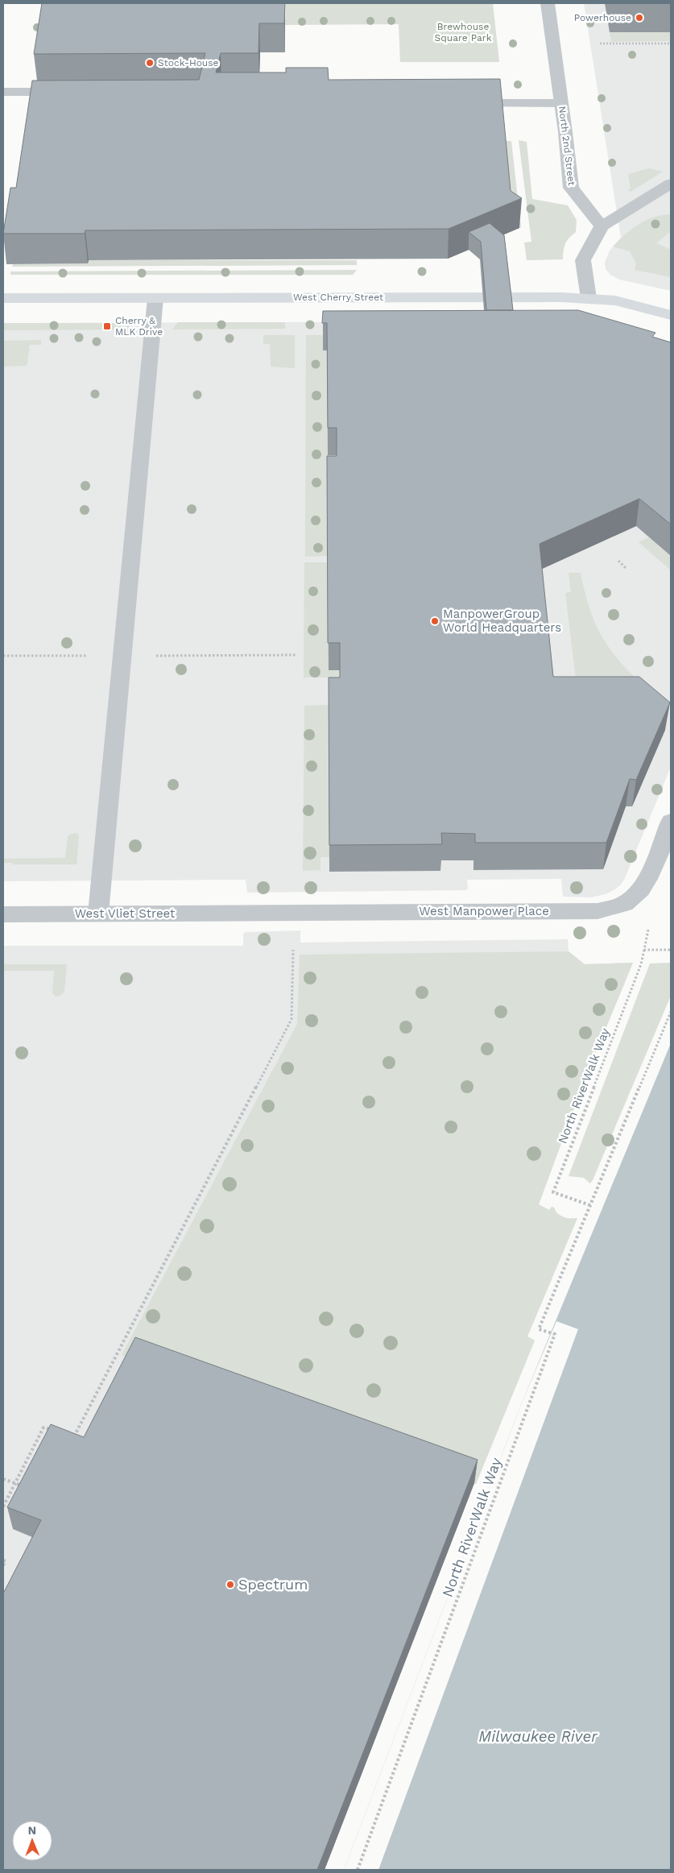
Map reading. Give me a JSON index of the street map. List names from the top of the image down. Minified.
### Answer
{"streets":{"street":["North 2nd Street","West Cherry Street","West Manpower Place","West Vliet Street"],"path":["North RiverWalk Way"]},"crossings":[["West Manpower Place","West Vliet Street"]],"water":["Milwaukee River"],"parks":["Brewhouse Square Park"],"places":{"other":["Powerhouse","Stock-House","ManpowerGroup World Headquarters","Spectrum"],"transit":["Cherry & MLK Drive"]},"north":"top"}
